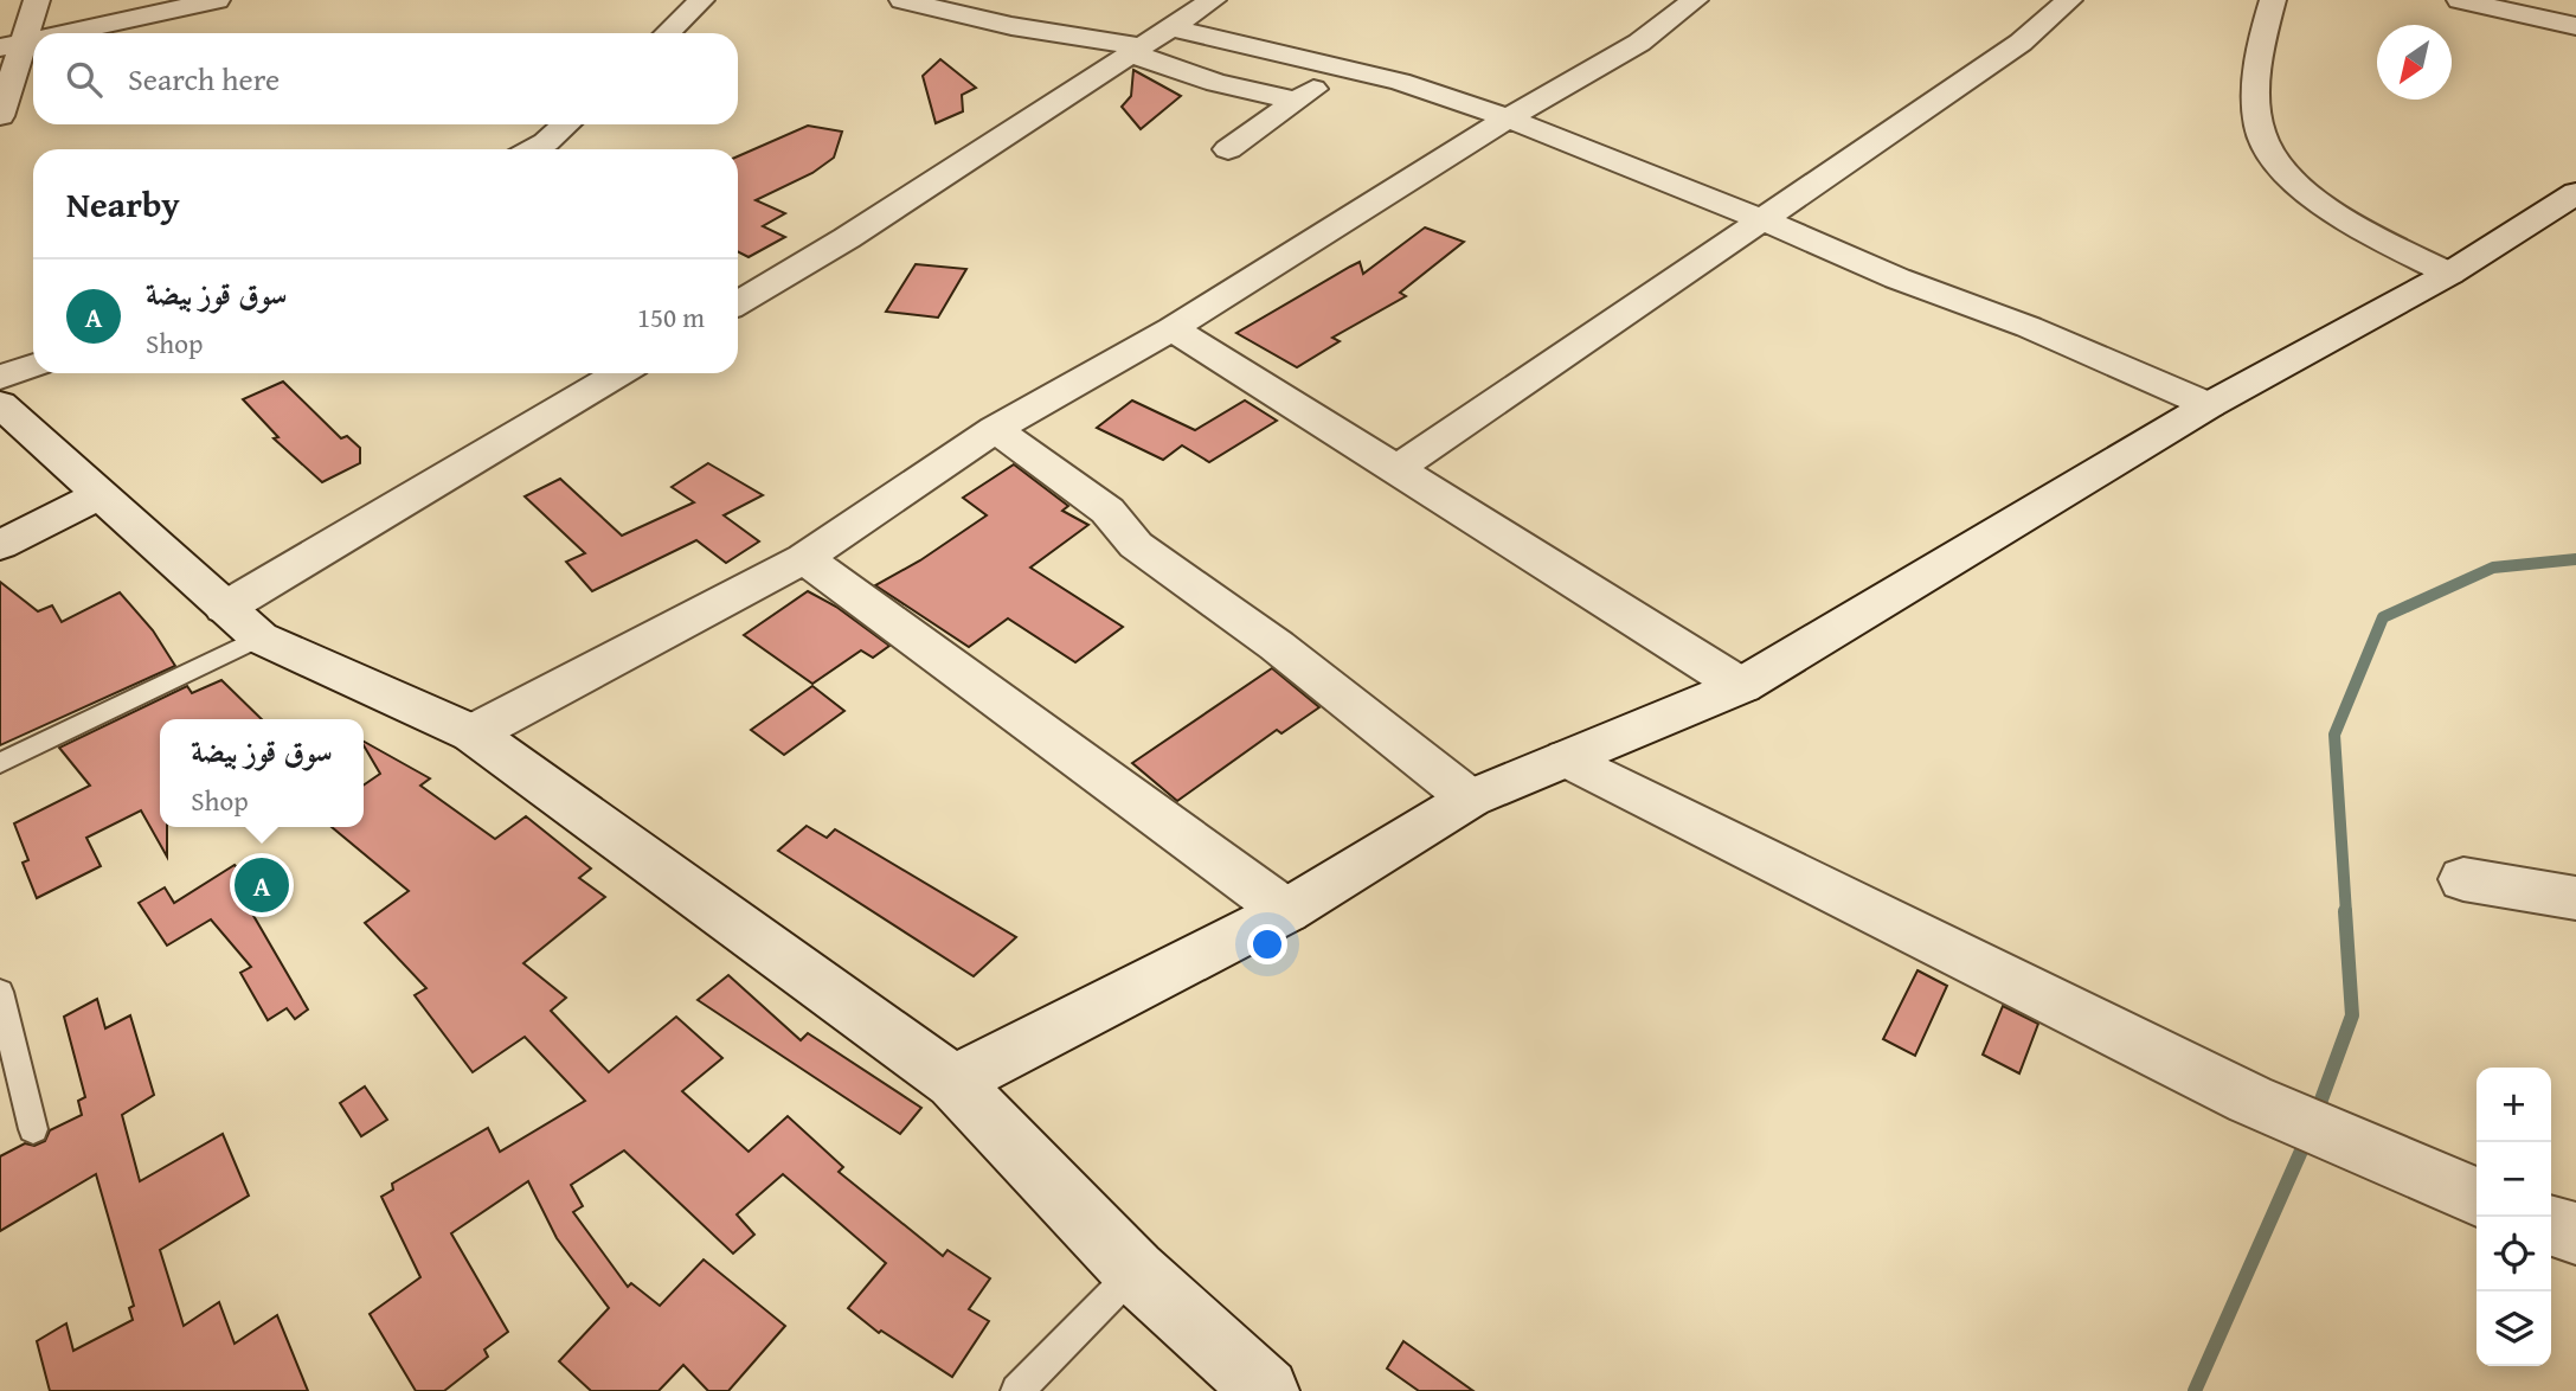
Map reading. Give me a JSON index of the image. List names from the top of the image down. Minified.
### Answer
{"north":"bottom left","page":{"search":"Search here","heading":"Nearby","list":[{"mark":"A","name":"سوق قوز بيضة","note":"Shop","value":"150 m"}],"popup":["سوق قوز بيضة","Shop"],"pins":"A","map_buttons":["+","−"]}}
